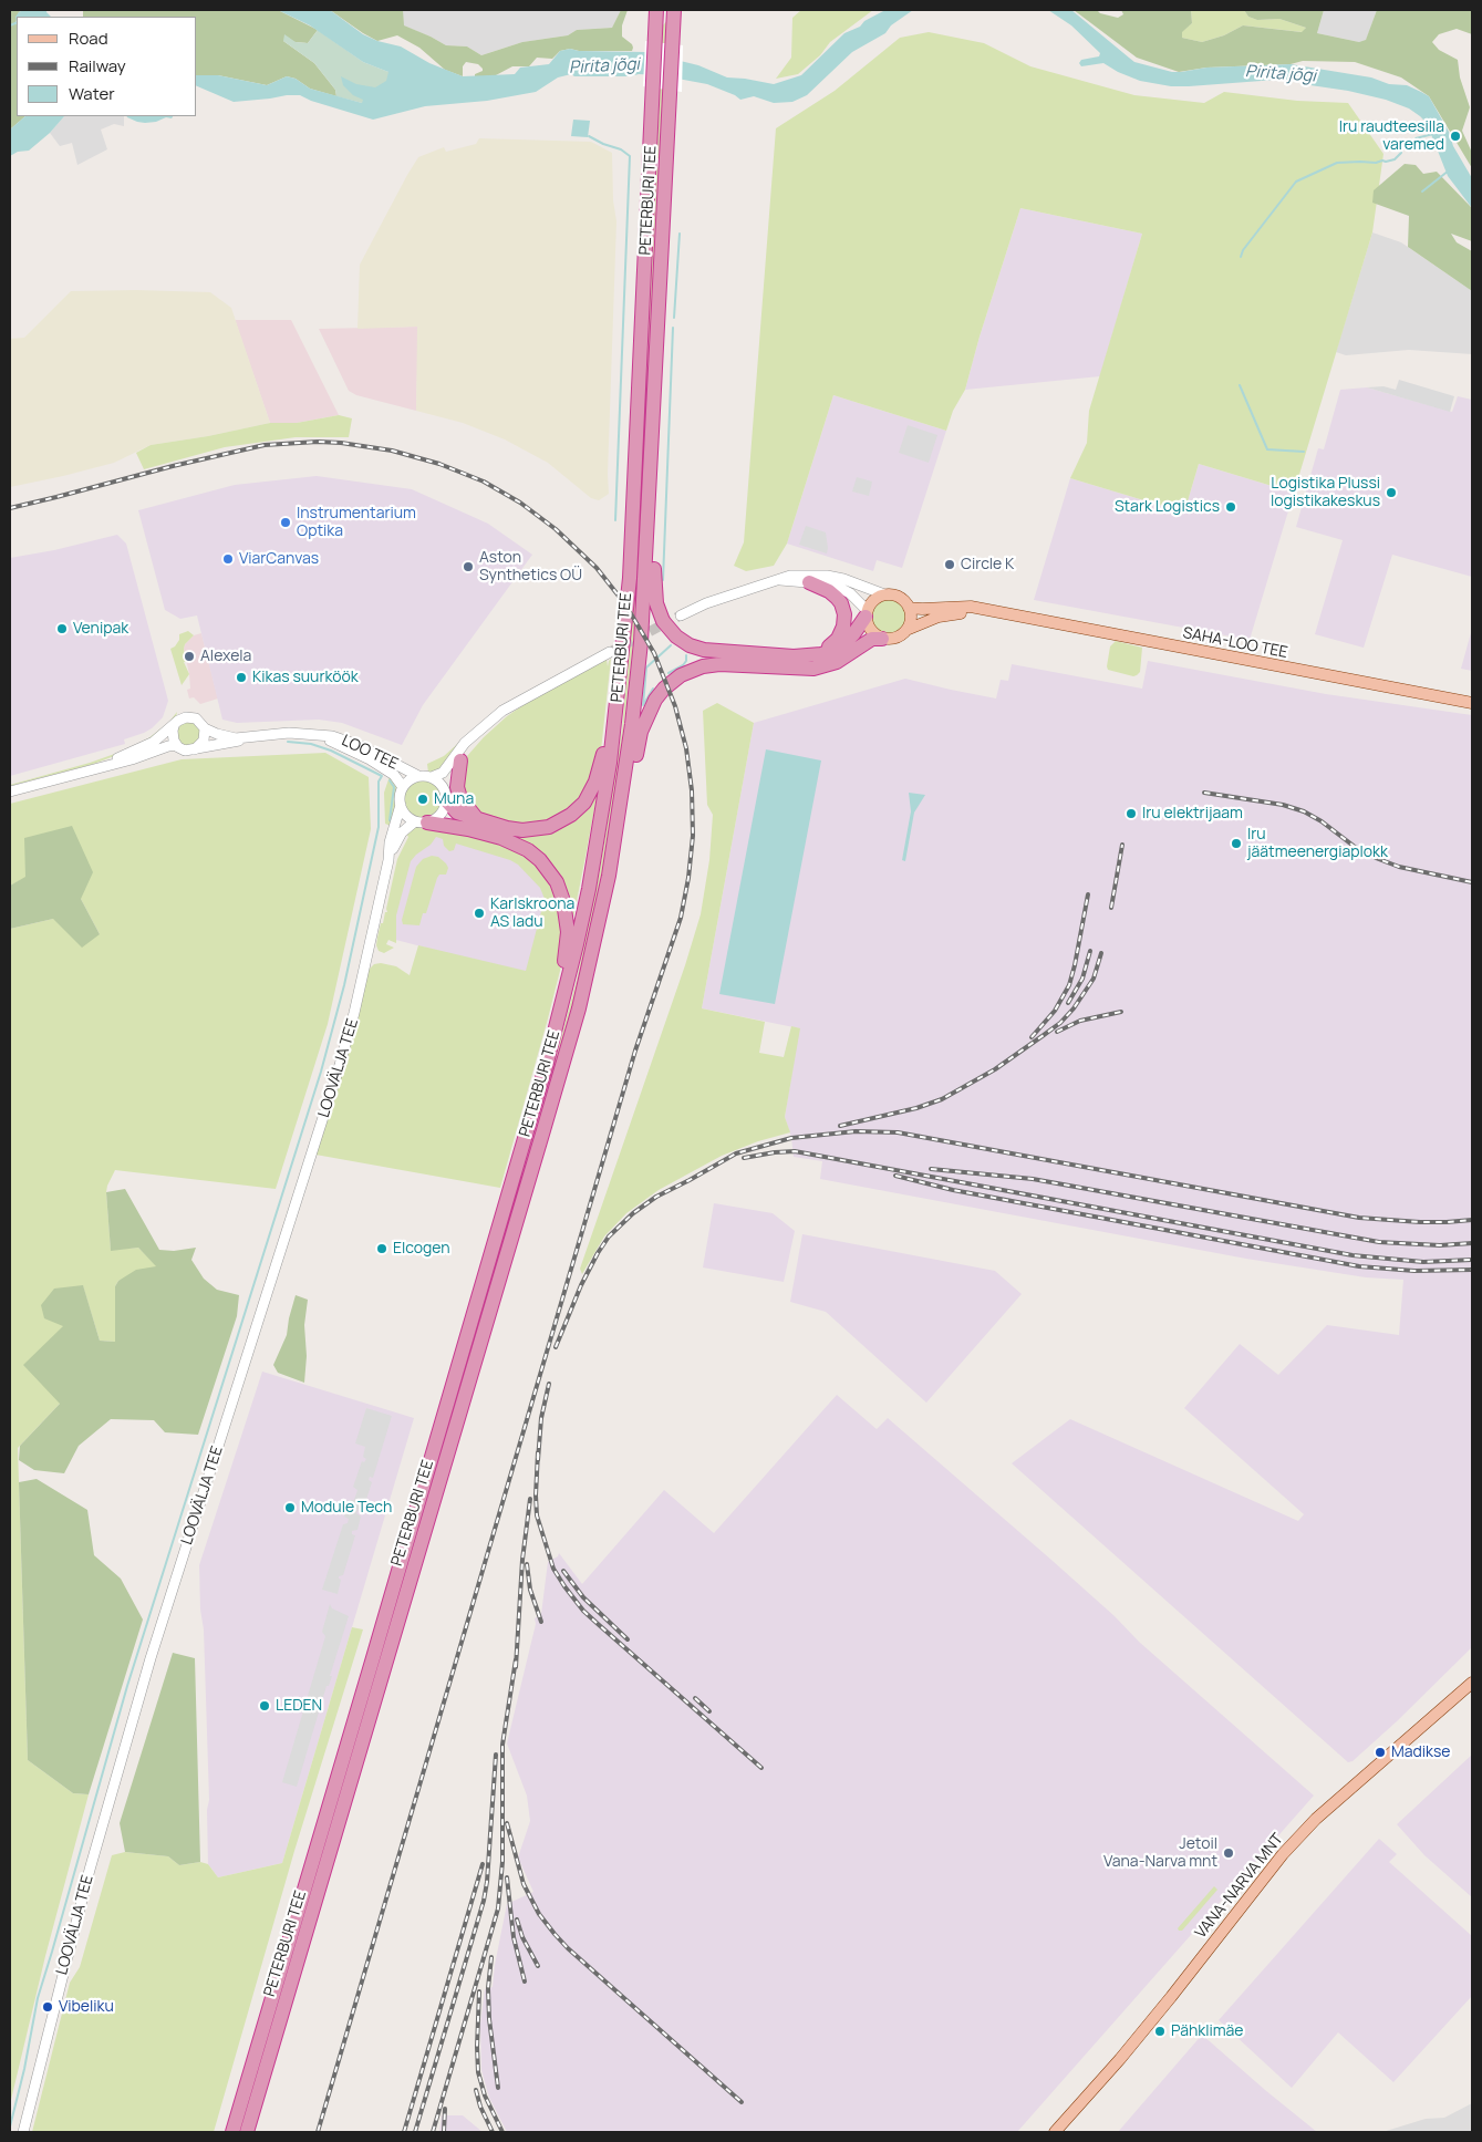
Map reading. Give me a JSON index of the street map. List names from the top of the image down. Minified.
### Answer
{"streets":{"highway":["PETERBURI TEE"],"main road":["SAHA-LOO TEE","VANA-NARVA MNT"],"street":["LOO TEE","LOOVÄLJA TEE"]},"crossings":[["LOO TEE","LOOVÄLJA TEE"]],"water":["Pirita jõgi"],"places":["Iru raudteesilla varemed","Logistika Plussi logistikakeskus","Stark Logistics","Instrumentarium Optika","ViarCanvas","Circle K","Aston Synthetics OÜ","Venipak","Alexela","Kikas suurköök","Muna","Iru elektrijaam","Iru jäätmeenergiaplokk","Karlskroona AS ladu","Elcogen","Module Tech","LEDEN","Madikse","Jetoil Vana-Narva mnt","Vibeliku","Pähklimäe"],"legend":["Road","Railway","Water"]}
